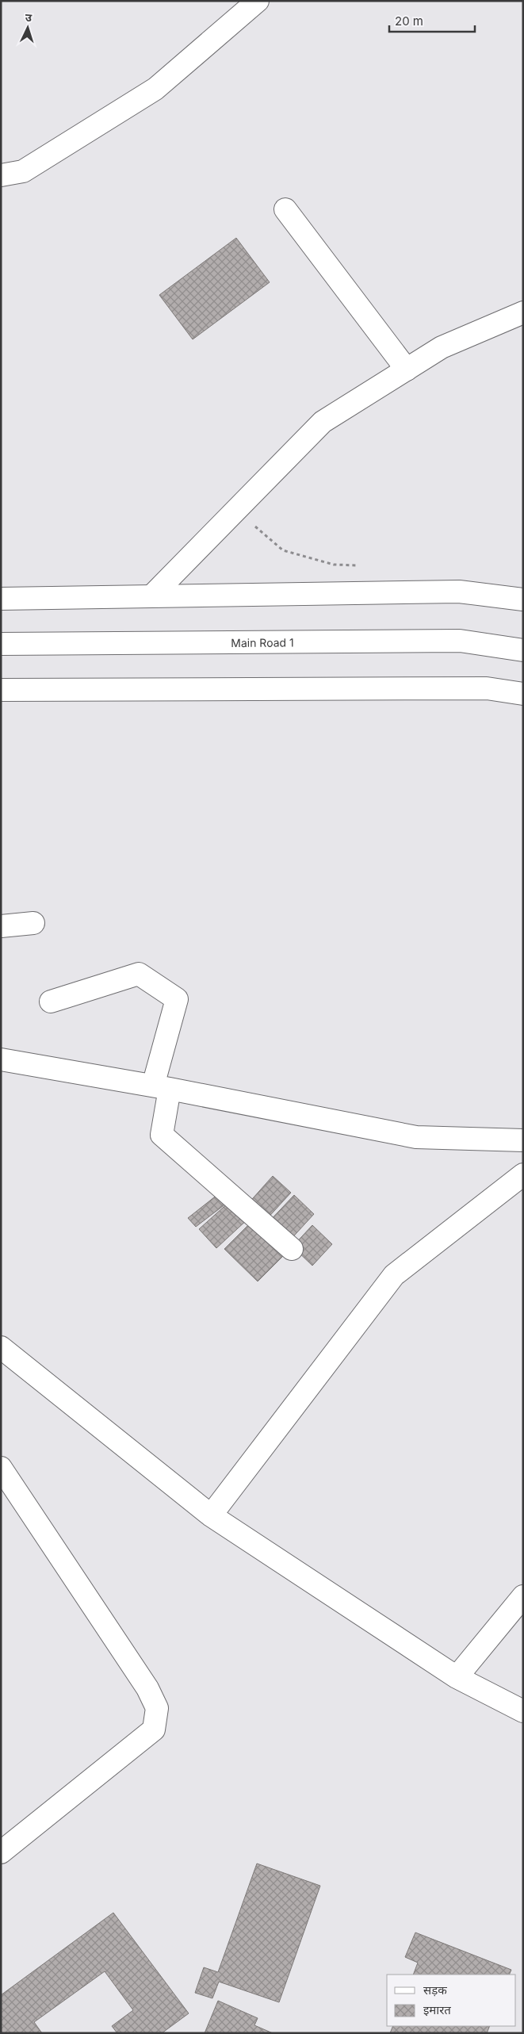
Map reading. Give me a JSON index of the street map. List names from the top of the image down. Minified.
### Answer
{"streets":{"street":["Main Road 1"]},"legend":["सड़क","इमारत"],"scale_bar":"20 m","north":"top"}
